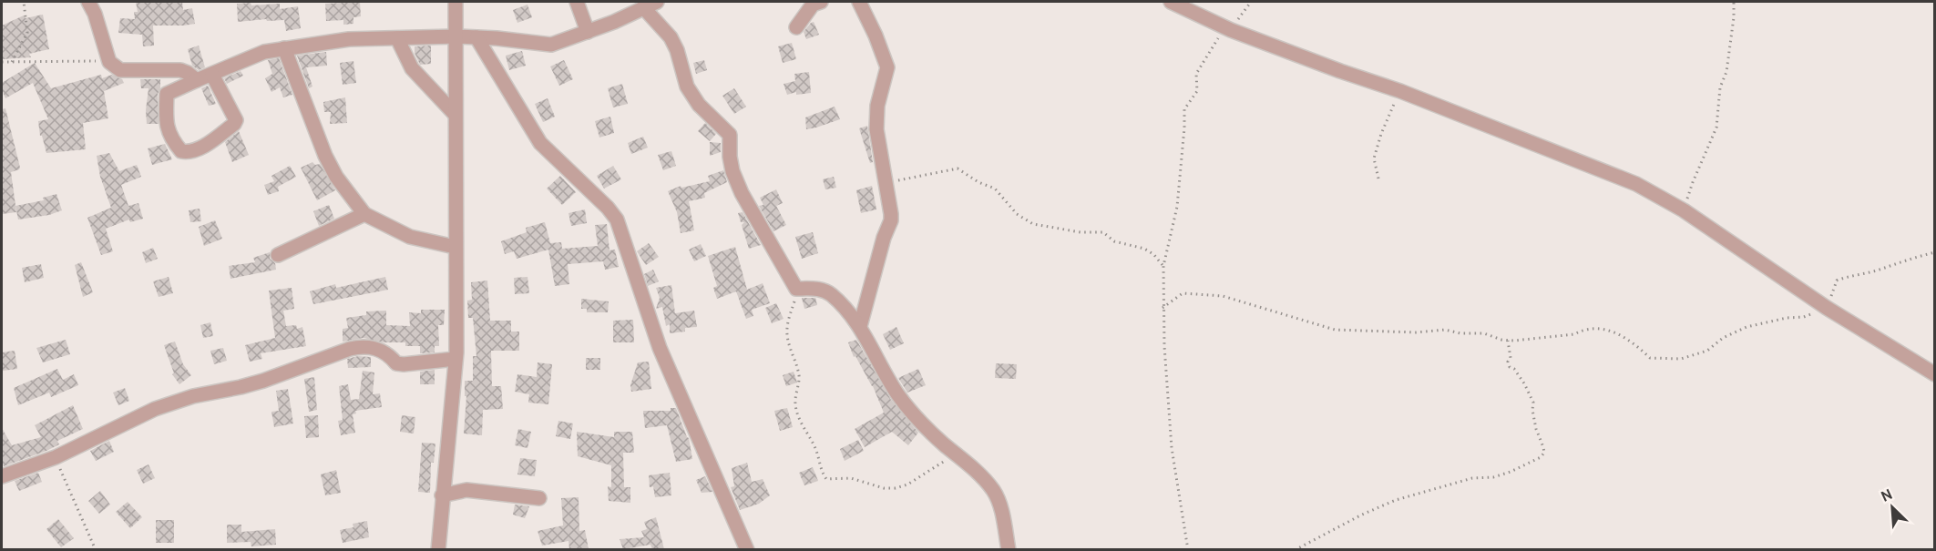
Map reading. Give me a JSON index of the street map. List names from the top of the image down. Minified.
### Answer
{"north":"top left"}
